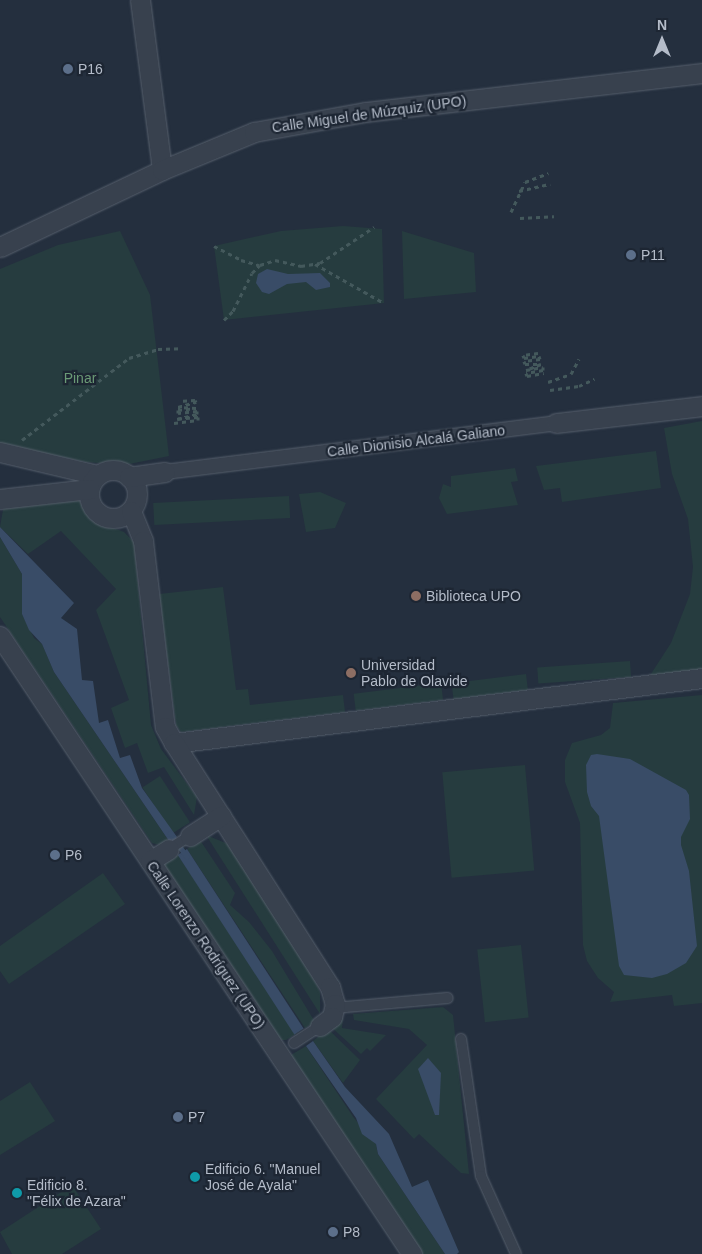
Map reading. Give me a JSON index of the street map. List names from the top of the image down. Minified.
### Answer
{"streets":{"street":["Calle Miguel de Múzquiz (UPO)","Calle Dionisio Alcalá Galiano","Calle Lorenzo Rodríguez (UPO)"]},"parks":["Pinar"],"places":["P16","P11","Biblioteca UPO","Universidad Pablo de Olavide","P6","P7","Edificio 6. \"Manuel José de Ayala\"","Edificio 8. \"Félix de Azara\"","P8"],"north":"top"}
